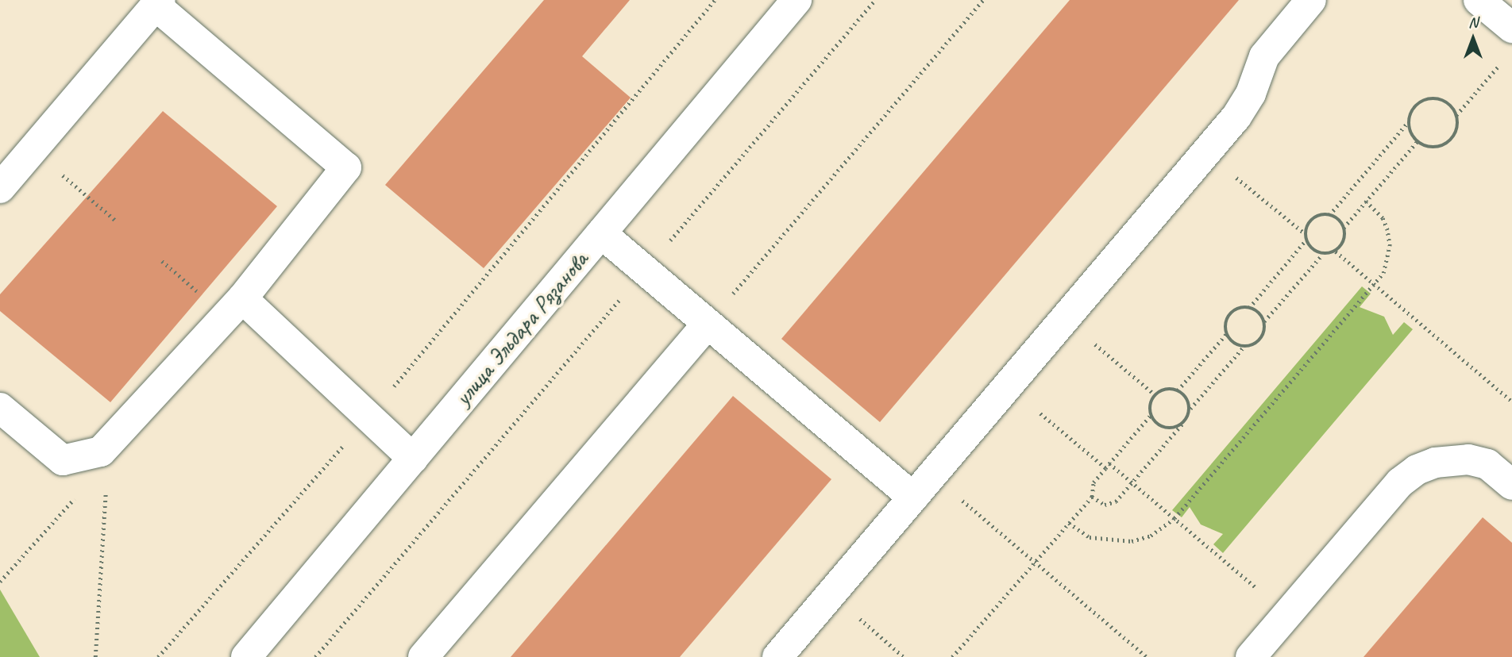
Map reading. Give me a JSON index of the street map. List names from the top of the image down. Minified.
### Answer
{"streets":{"street":["улица Эльдара Рязанова"]},"north":"top"}
